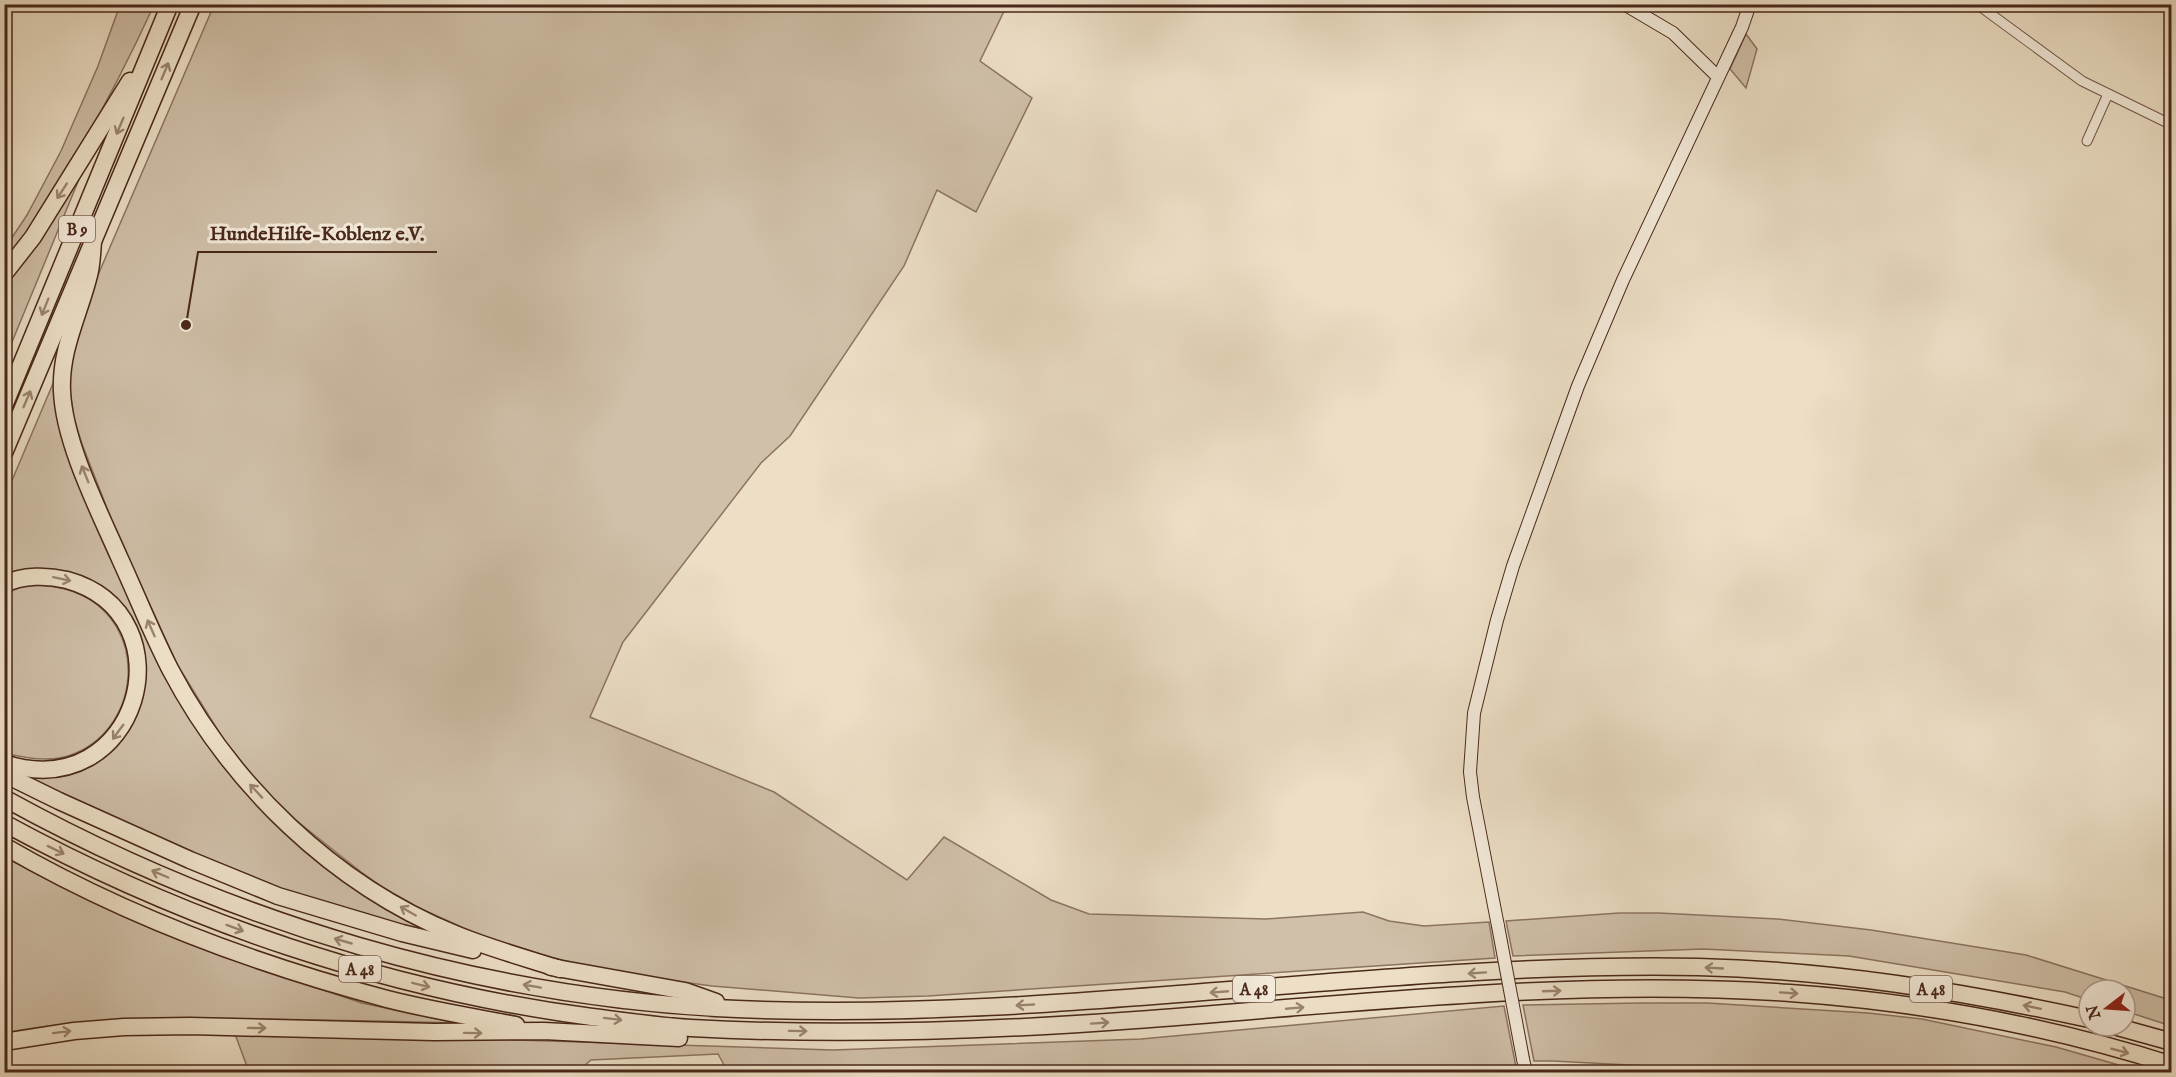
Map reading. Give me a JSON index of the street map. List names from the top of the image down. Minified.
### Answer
{"streets":{"highway":["B 9","A 48"]},"places":["HundeHilfe-Koblenz e.V."],"north":"left"}
